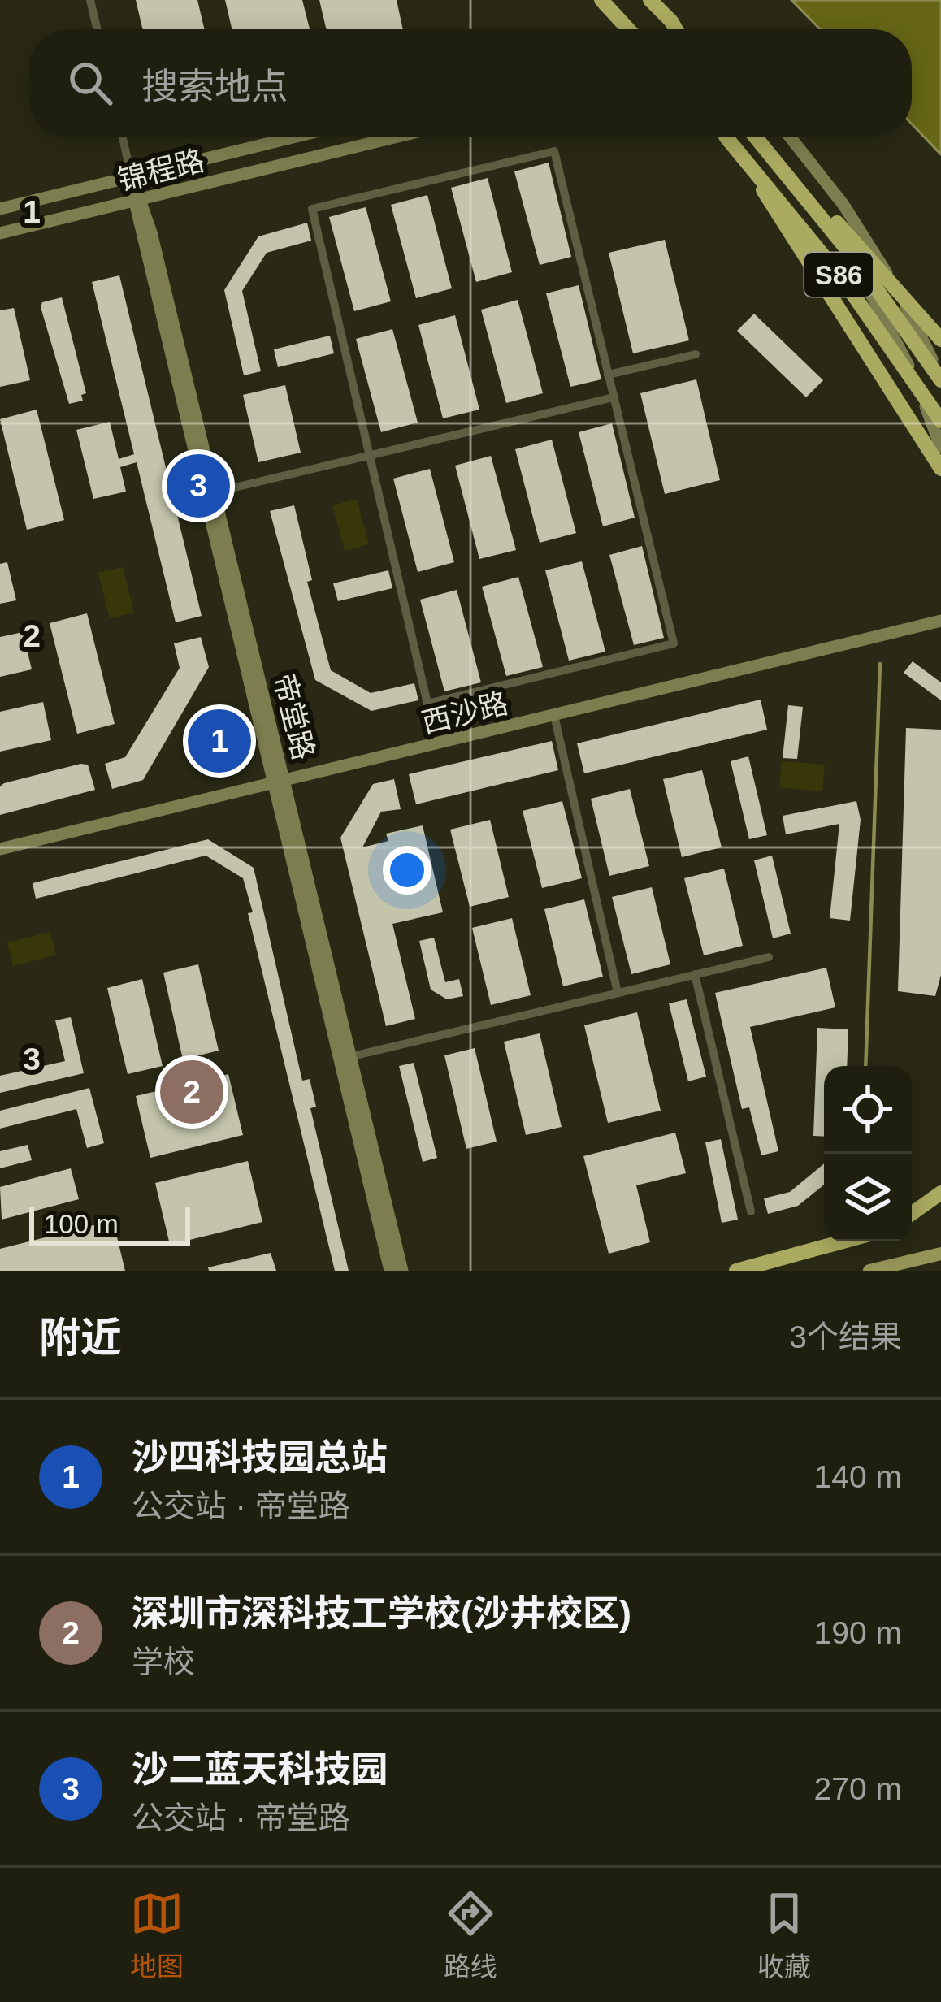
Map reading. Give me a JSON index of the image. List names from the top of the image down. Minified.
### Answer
{"streets":{"highway":["S86"],"street":["锦程路","西沙路","帝堂路"]},"crossings":[["锦程路","帝堂路"],["西沙路","帝堂路"]],"scale_bar":"100 m","page":{"search":"搜索地点","pins":["3","1","2"],"scale":"100 m","heading":["附近","3个结果"],"list":[{"mark":"1","name":"沙四科技园总站","note":"公交站 · 帝堂路","value":"140 m"},{"mark":"2","name":"深圳市深科技工学校(沙井校区)","note":"学校","value":"190 m"},{"mark":"3","name":"沙二蓝天科技园","note":"公交站 · 帝堂路","value":"270 m"}],"nav":["地图","路线","收藏"]},"grid":{"rows":["1","2","3"]}}
